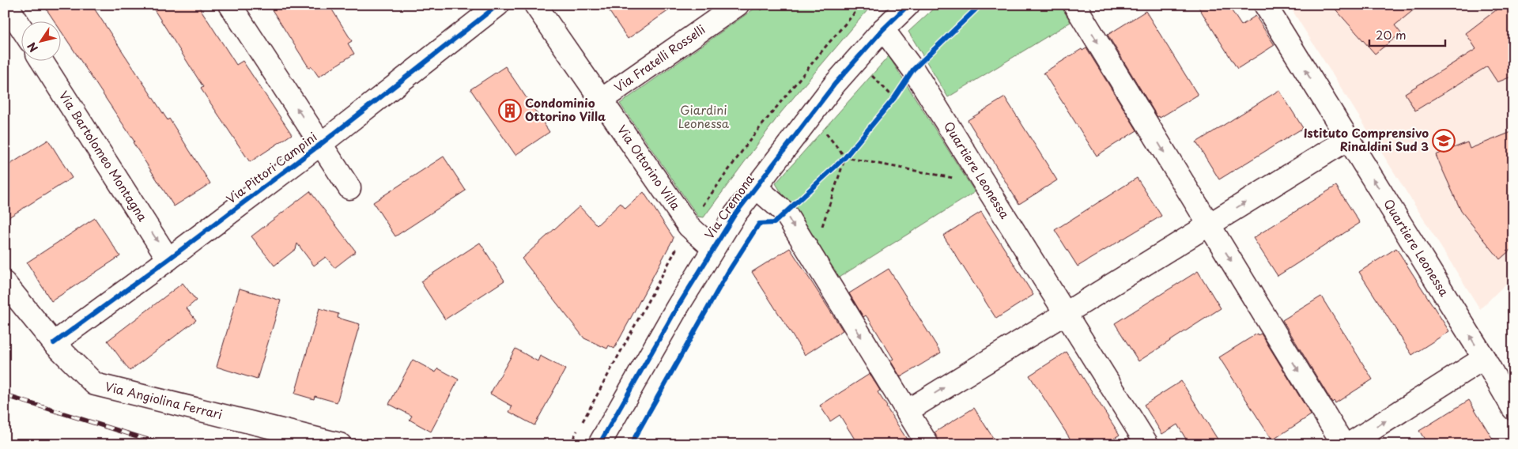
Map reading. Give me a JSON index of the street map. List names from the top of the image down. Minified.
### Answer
{"streets":{"street":["Via Fratelli Rosselli","Via Bartolomeo Montagna","Via Pittori Campini","Via Ottorino Villa","Quartiere Leonessa","Via Cremona","Via Angiolina Ferrari"]},"crossings":[["Via Fratelli Rosselli","Via Ottorino Villa"],["Via Bartolomeo Montagna","Via Pittori Campini"],["Via Pittori Campini","Via Angiolina Ferrari"],["Via Ottorino Villa","Via Cremona"],["Quartiere Leonessa","Via Cremona"]],"parks":["Giardini Leonessa"],"places":{"building":["Condominio Ottorino Villa"],"school or university":["Istituto Comprensivo Rinaldini Sud 3"]},"scale_bar":"20 m","north":"bottom left"}
